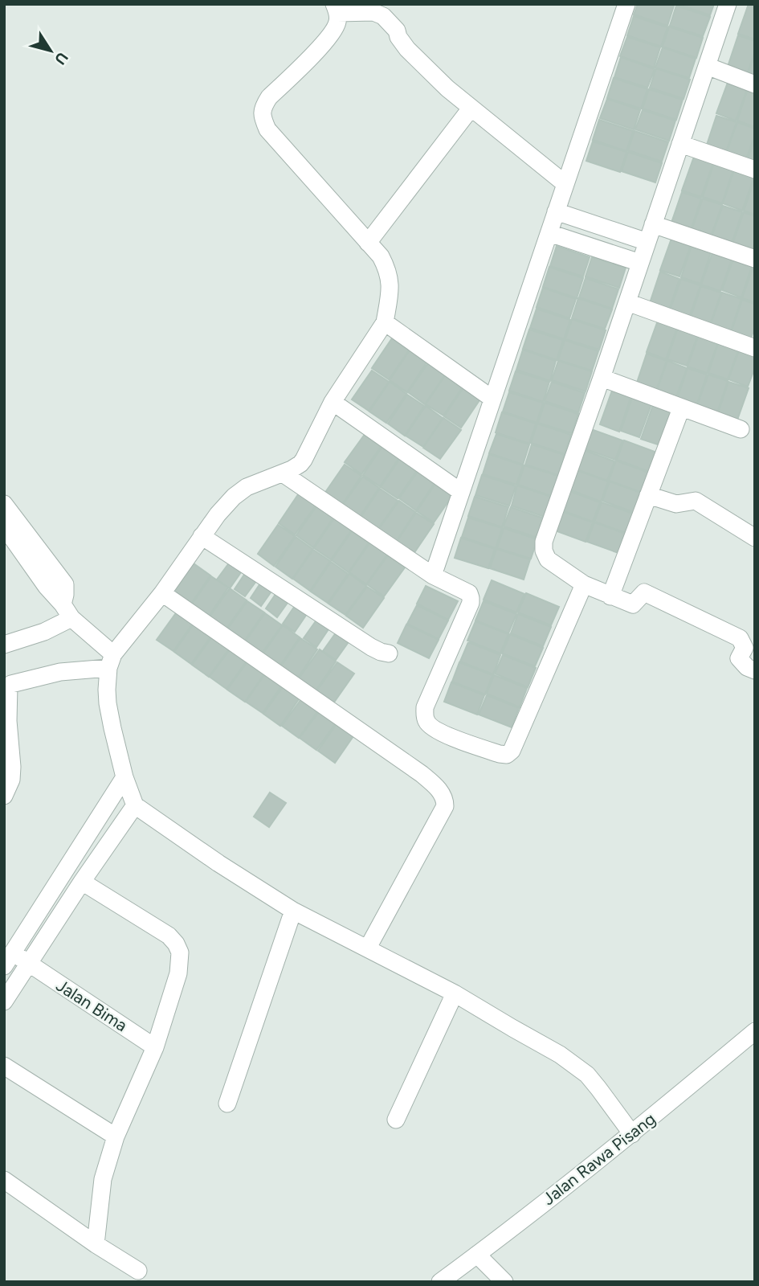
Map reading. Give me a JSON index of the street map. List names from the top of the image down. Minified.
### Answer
{"streets":{"street":["Jalan Bima","Jalan Rawa Pisang"]},"north":"bottom right"}
